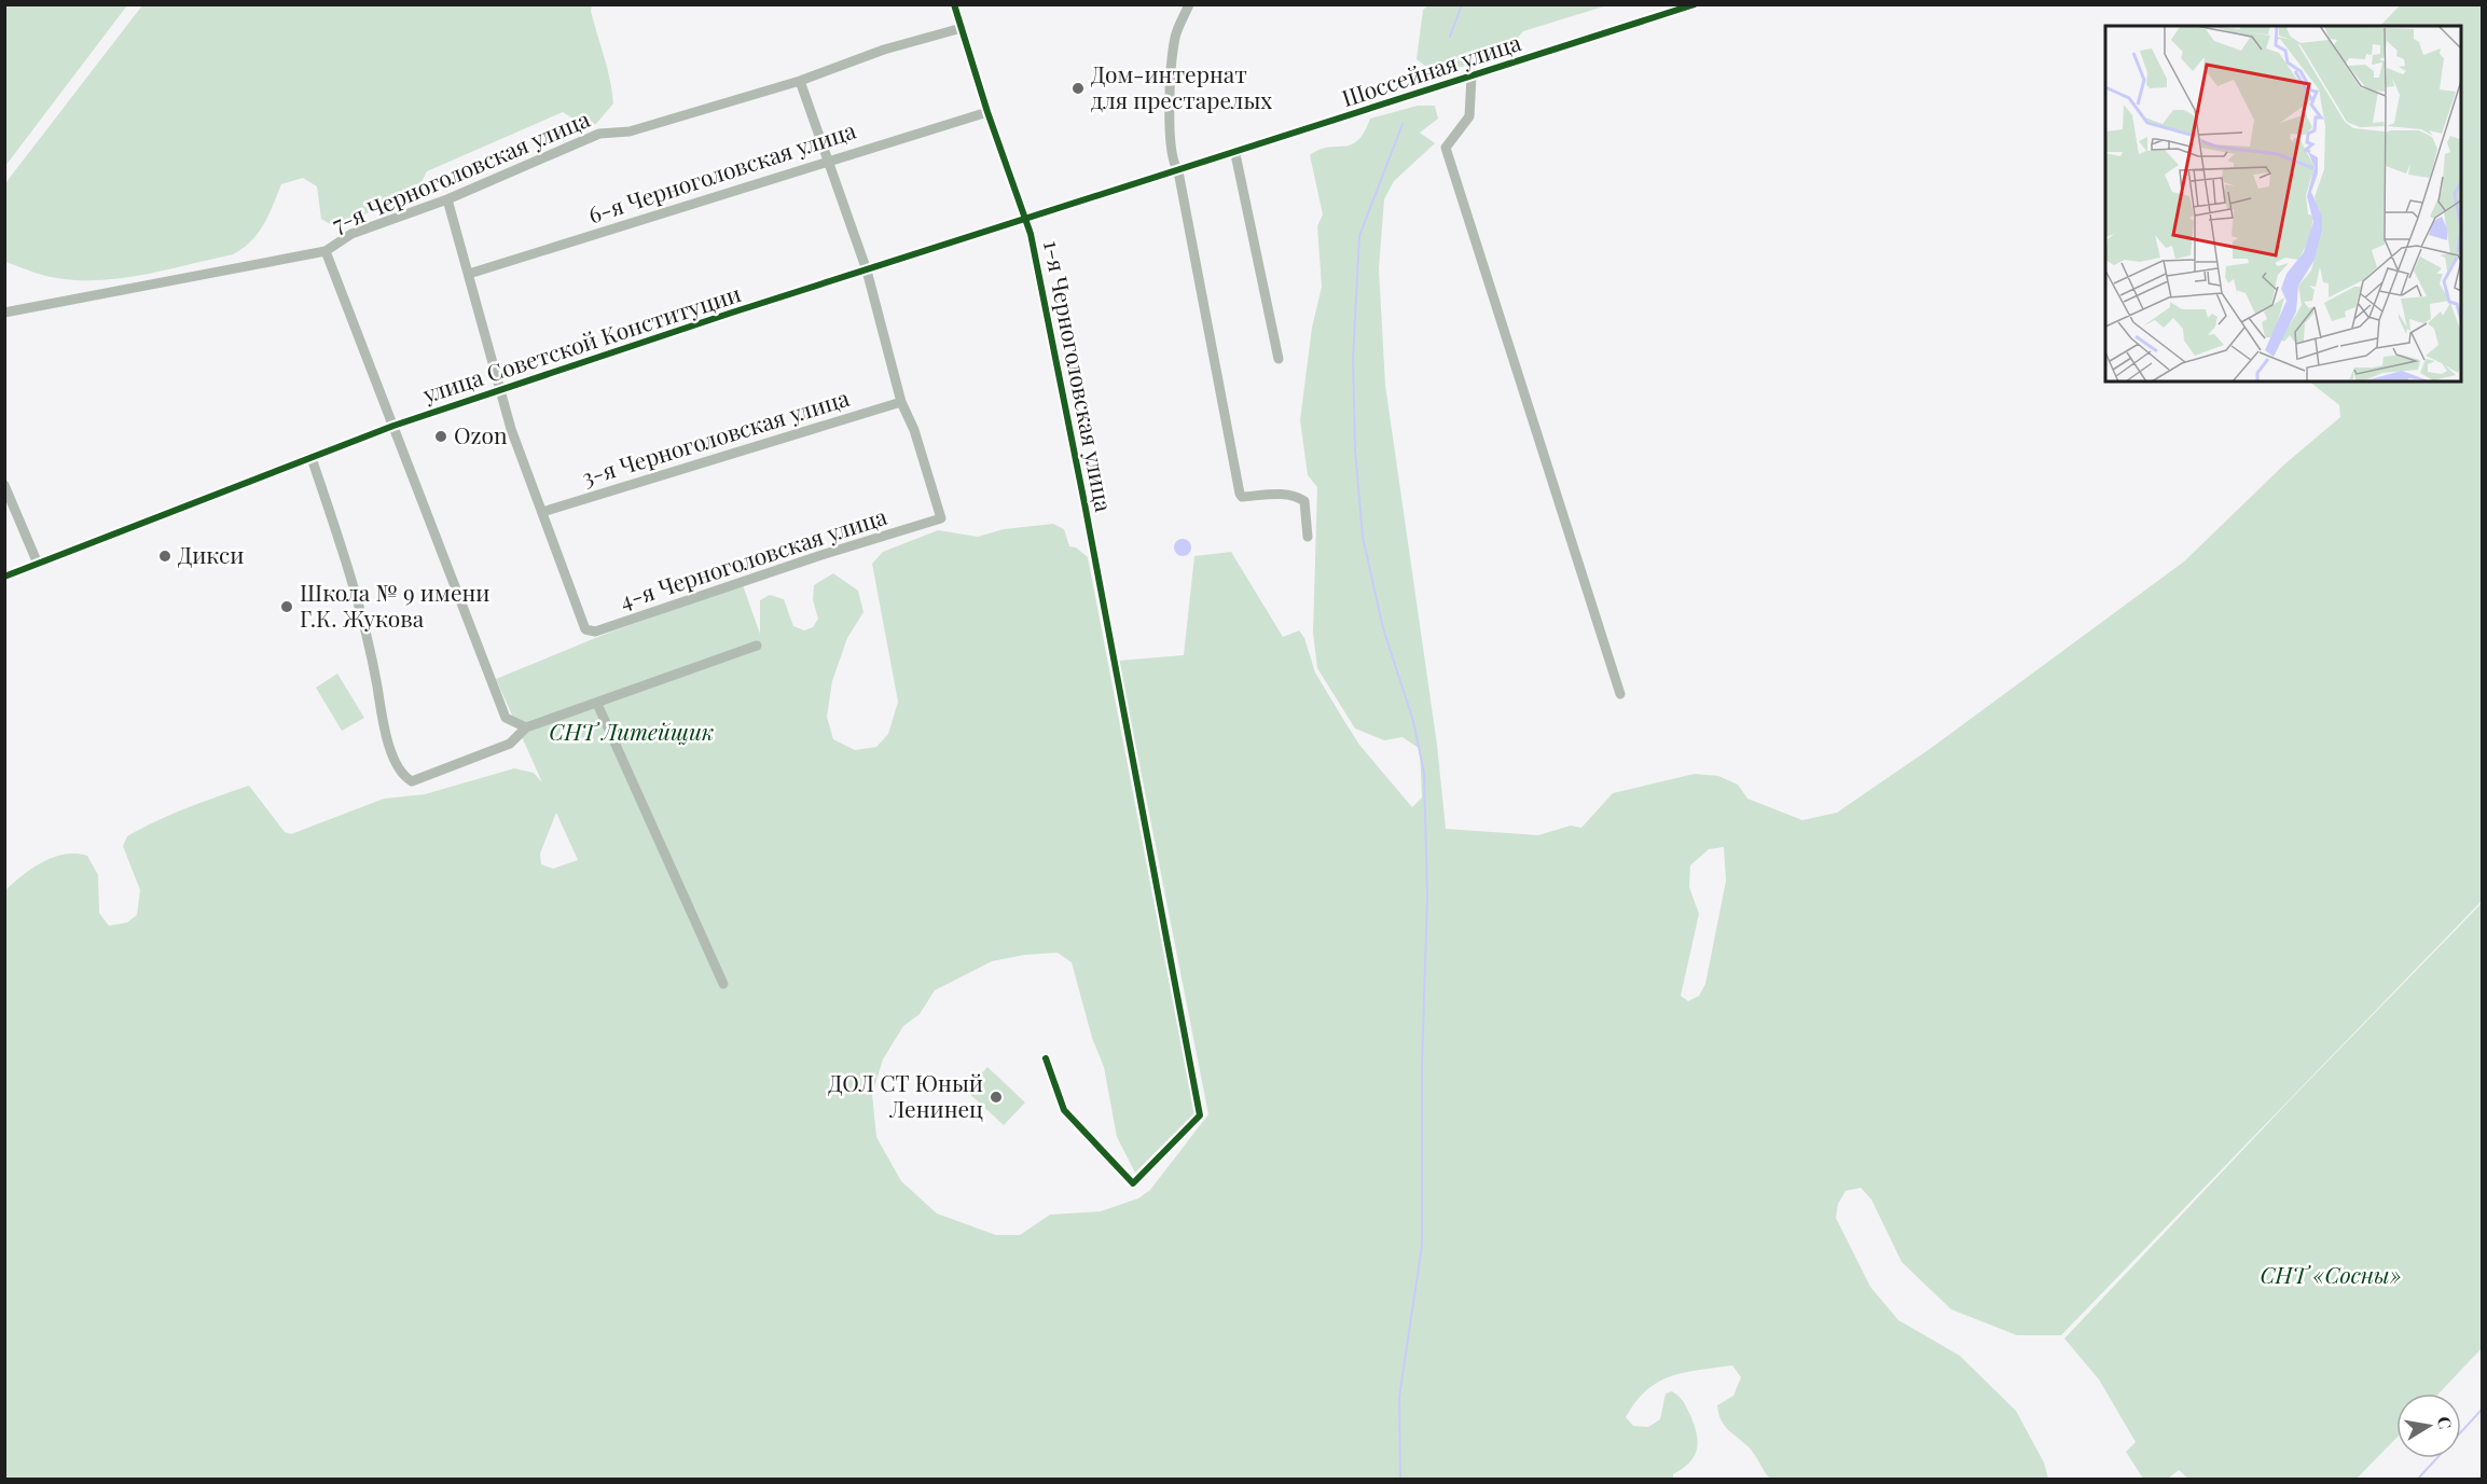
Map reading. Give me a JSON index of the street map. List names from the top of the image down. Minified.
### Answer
{"streets":{"street":["Шоссейная улица","7-я Черноголовская улица","6-я Черноголовская улица","улица Советской Конституции","1-я Черноголовская улица","3-я Черноголовская улица","4-я Черноголовская улица"]},"crossings":[["Шоссейная улица","улица Советской Конституции"],["7-я Черноголовская улица","1-я Черноголовская улица"],["6-я Черноголовская улица","1-я Черноголовская улица"],["улица Советской Конституции","1-я Черноголовская улица"],["3-я Черноголовская улица","4-я Черноголовская улица"]],"parks":["СНТ Литейщик","СНТ «Сосны»"],"places":["Дом-интернат для престарелых","Ozon","Дикси","Школа № 9 имени Г.К. Жукова","ДОЛ СТ Юный Ленинец"],"north":"right"}
